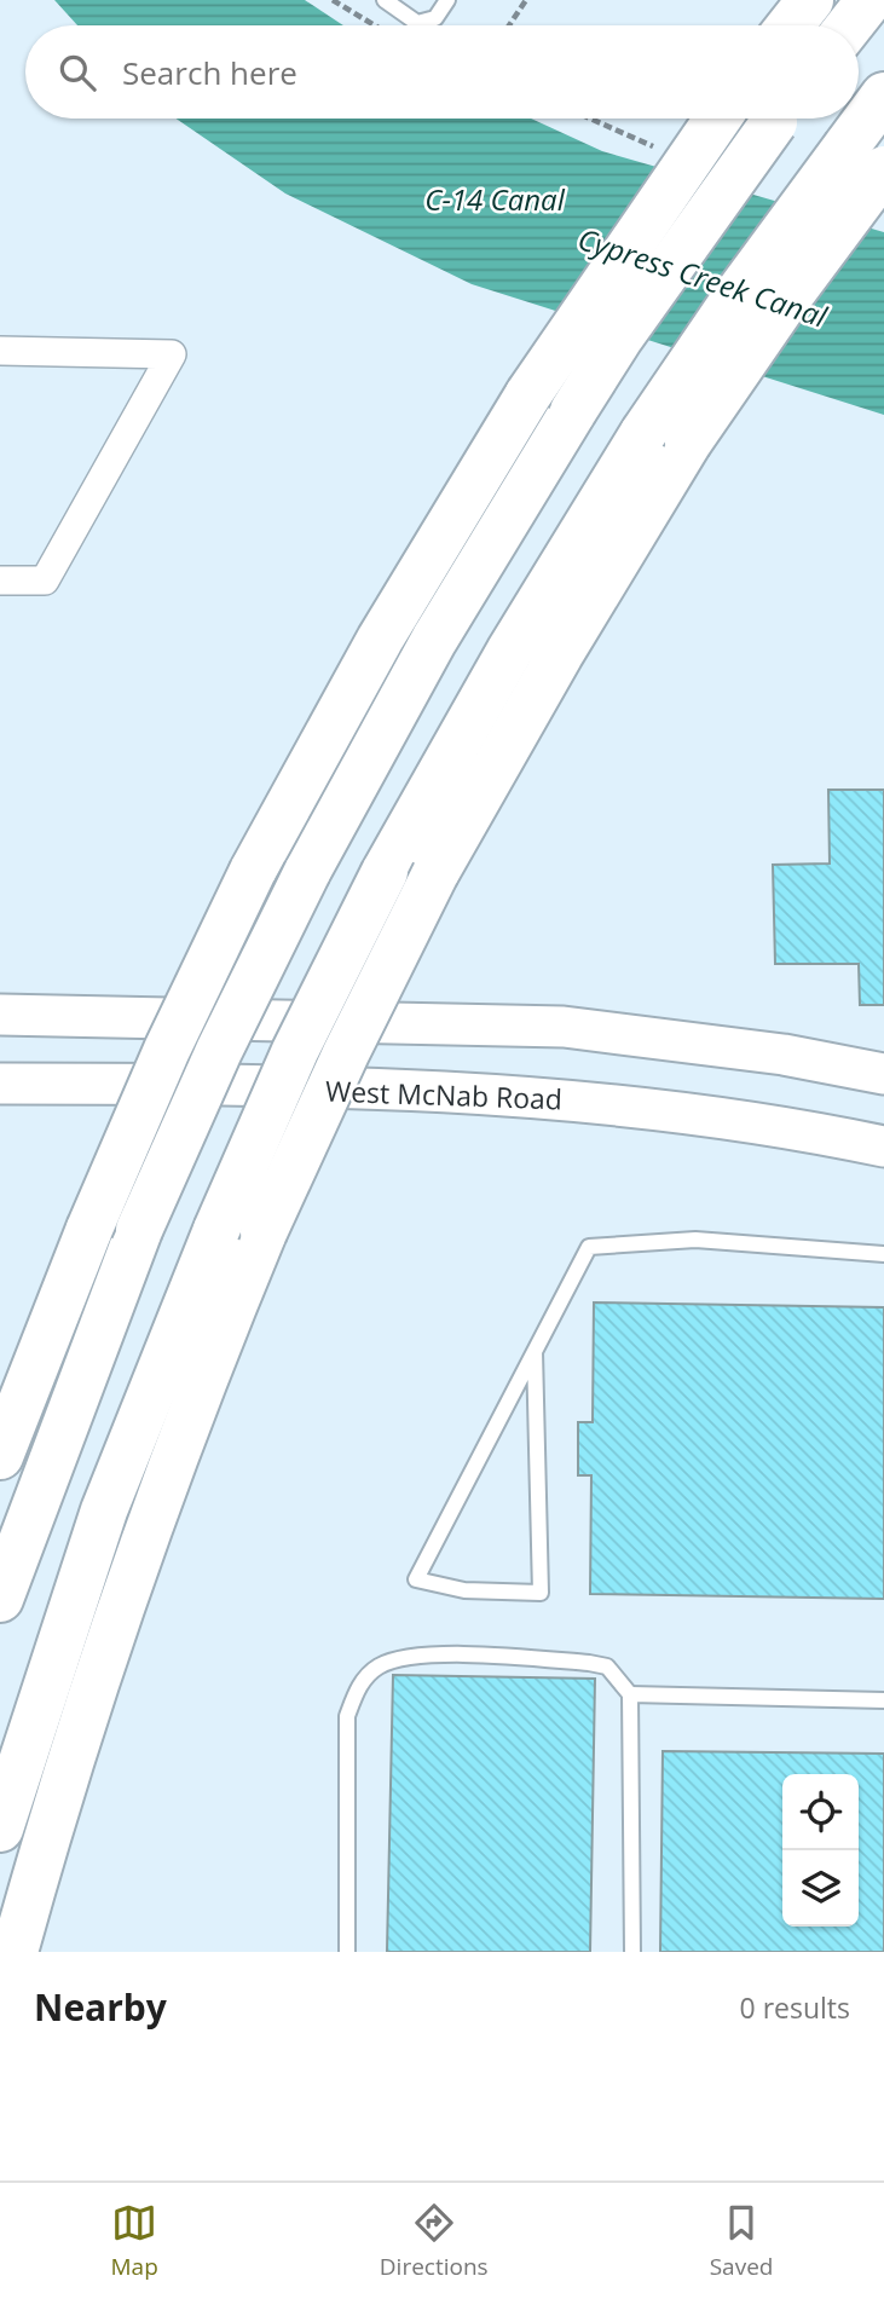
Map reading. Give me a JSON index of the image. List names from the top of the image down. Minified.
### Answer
{"streets":{"main road":["West McNab Road"]},"water":["C-14 Canal","Cypress Creek Canal"],"page":{"search":"Search here","heading":["Nearby","0 results"],"nav":["Map","Directions","Saved"]}}
